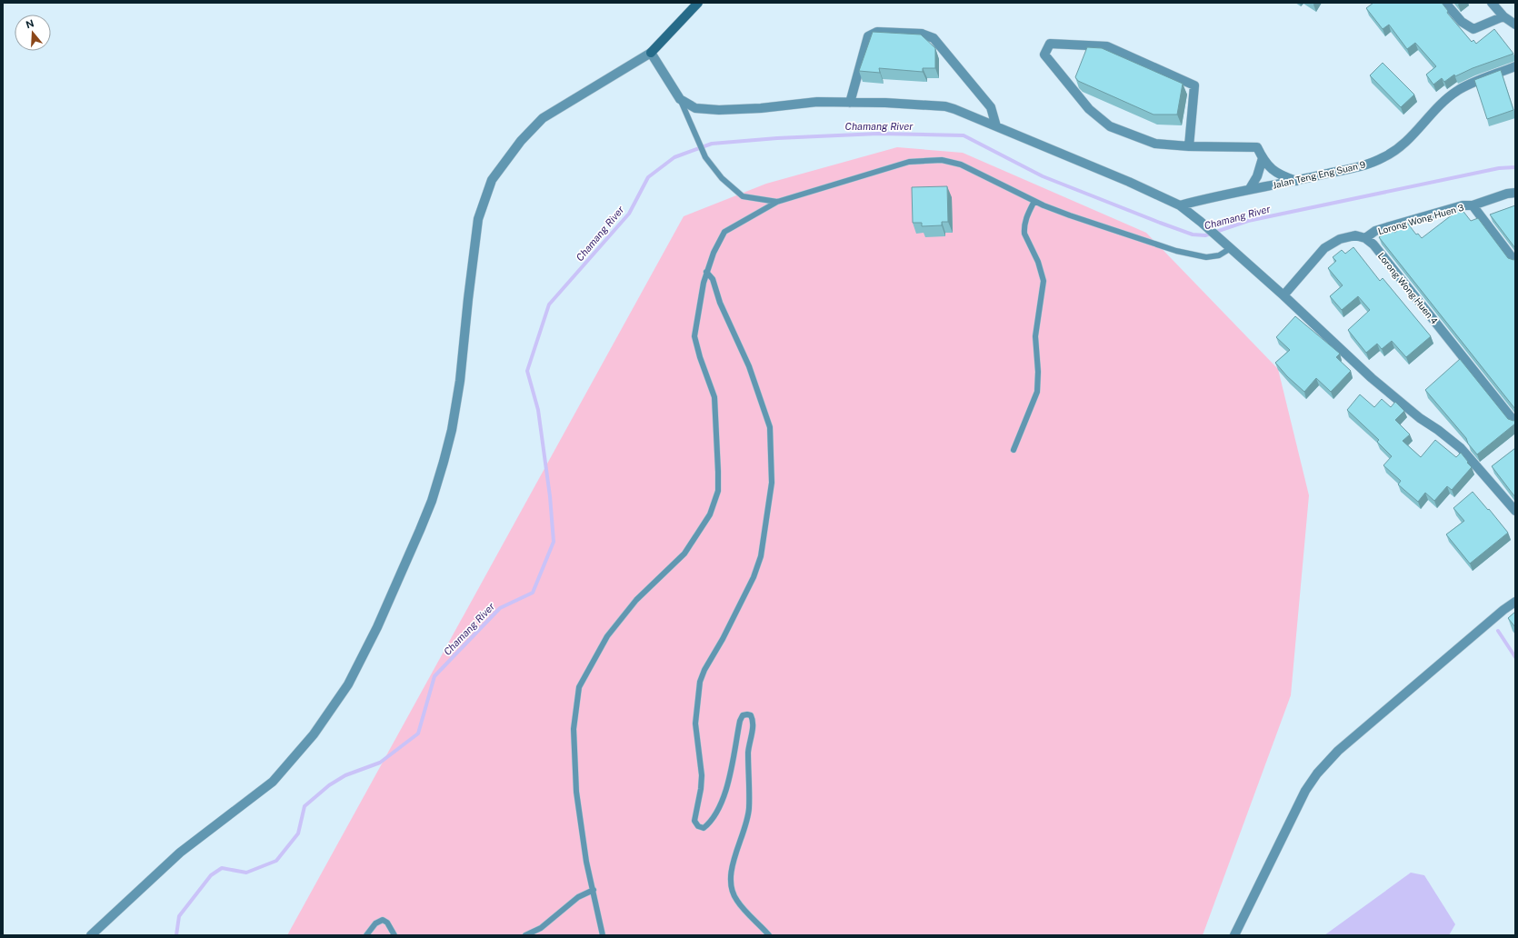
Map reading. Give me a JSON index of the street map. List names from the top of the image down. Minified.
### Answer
{"streets":{"street":["Jalan Teng Eng Suan 9","Lorong Wong Huen 3","Lorong Wong Huen 4"]},"crossings":[["Lorong Wong Huen 3","Lorong Wong Huen 4"]],"water":["Chamang River"],"north":"top"}
